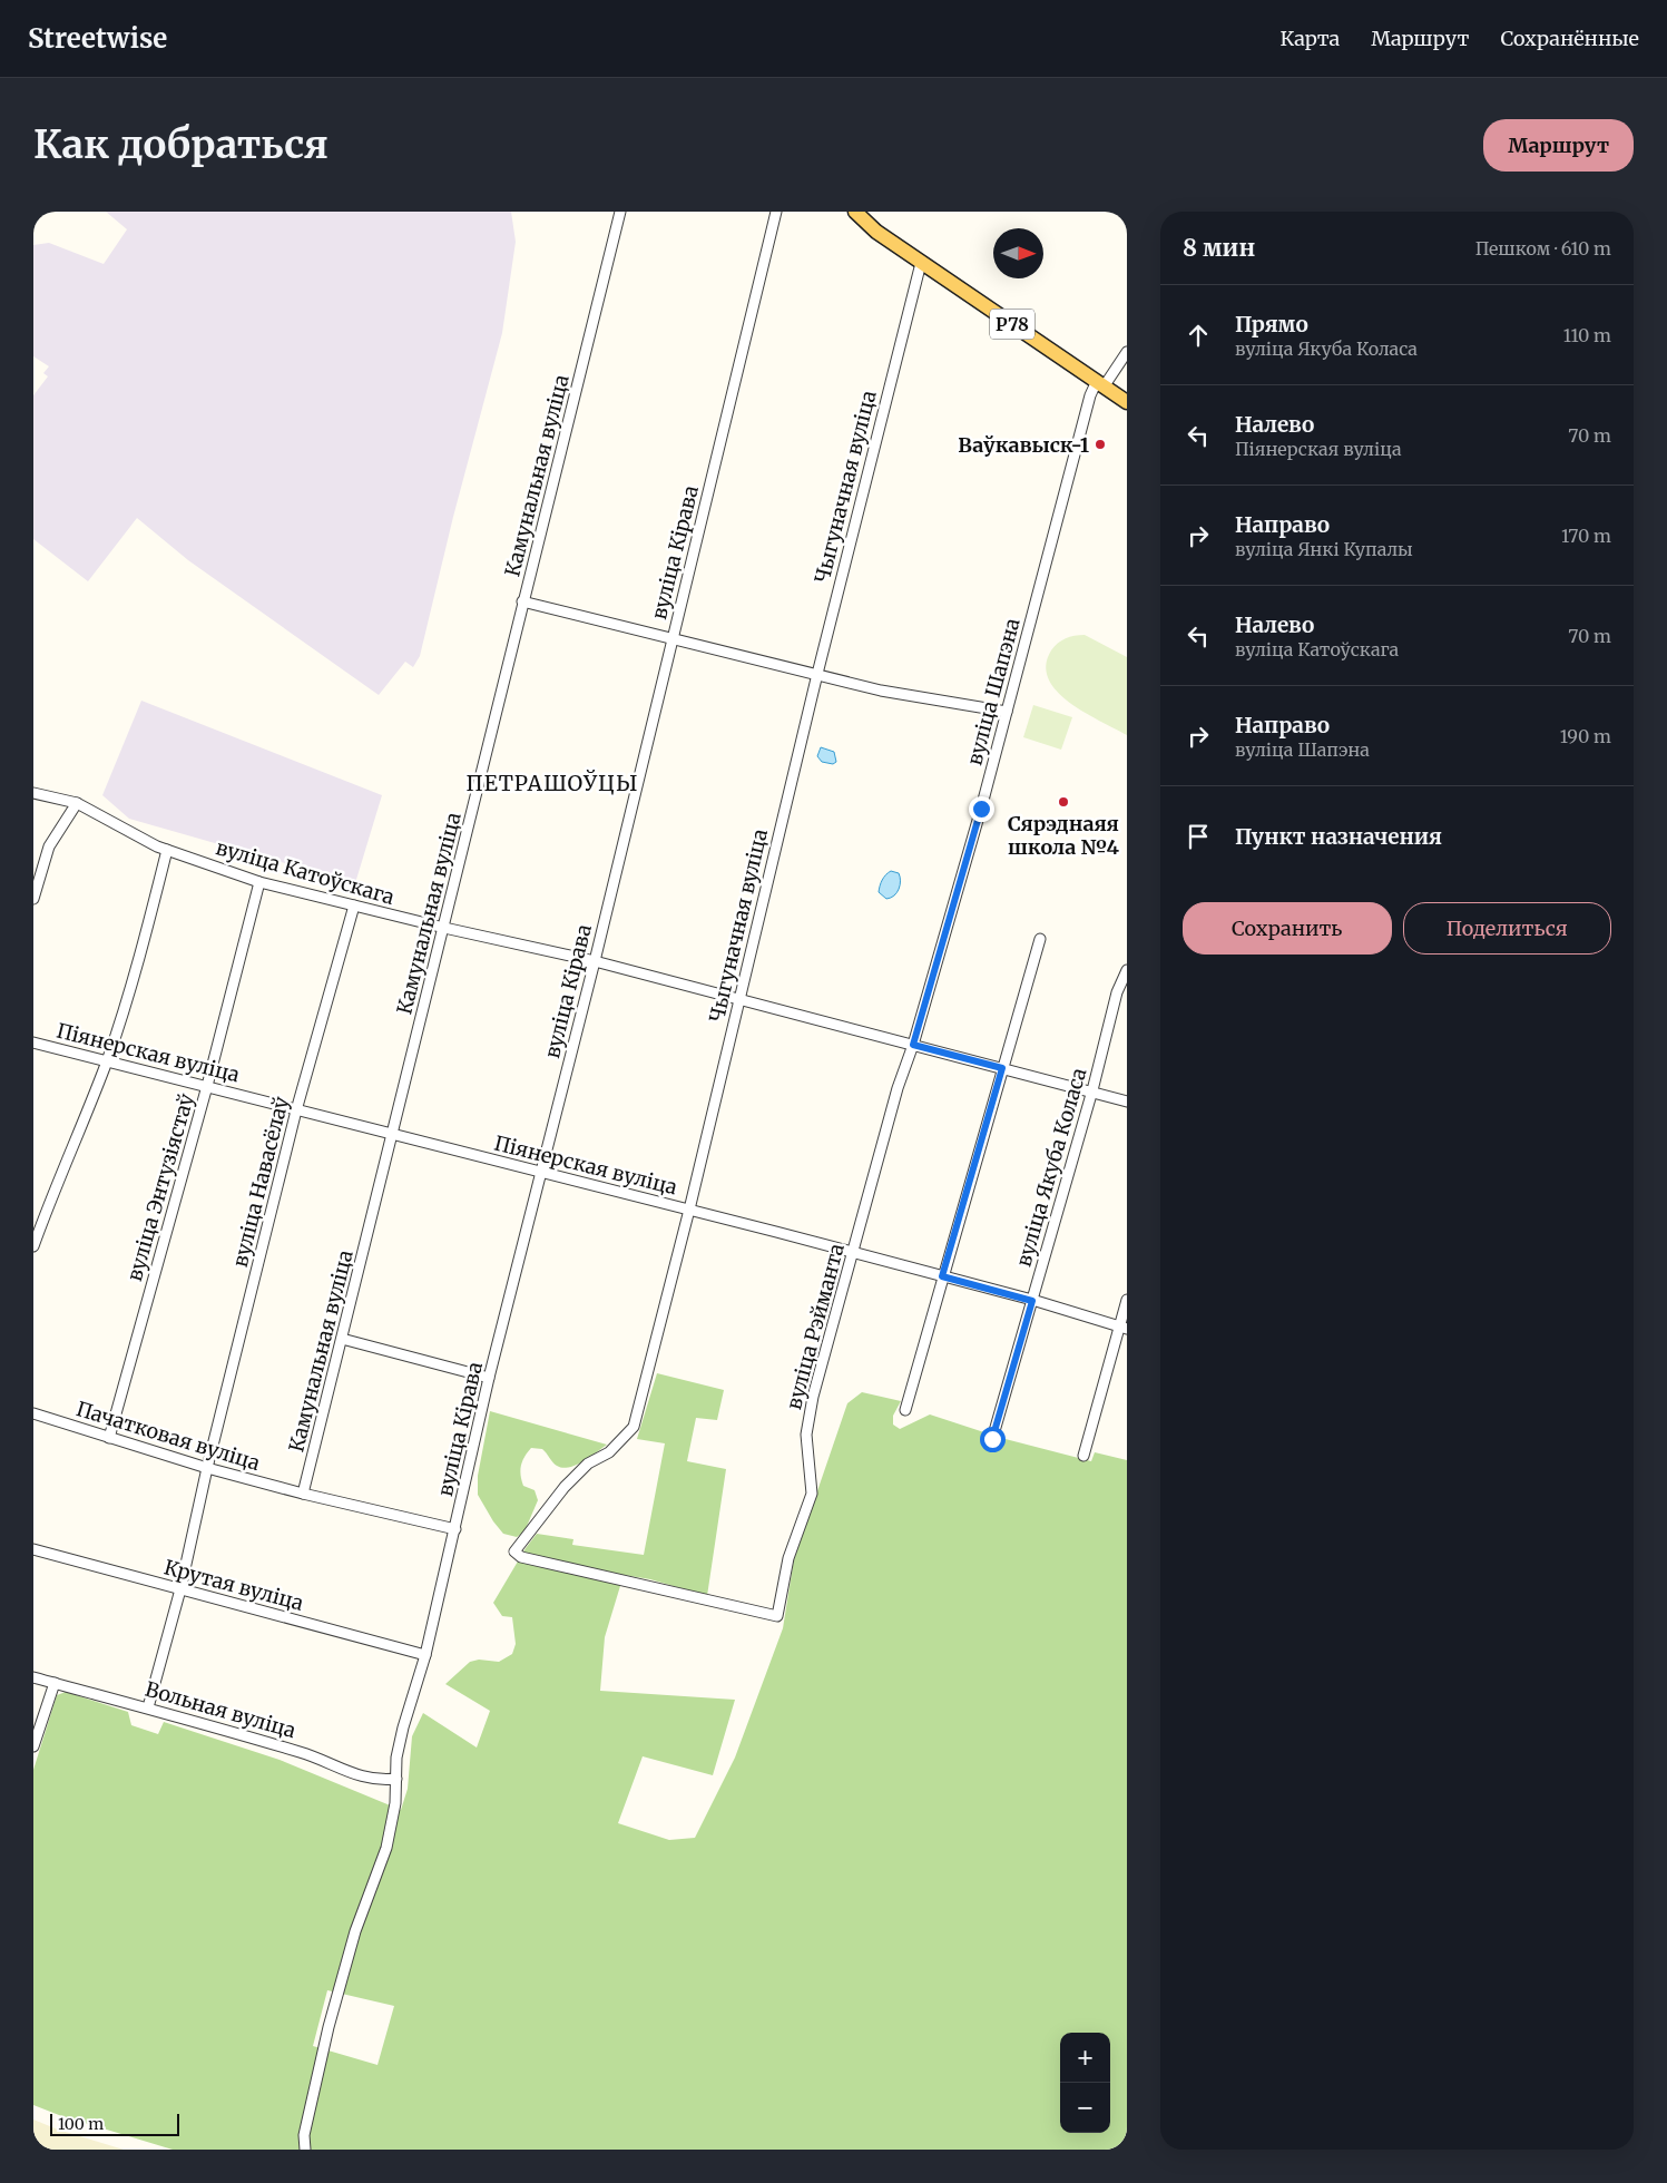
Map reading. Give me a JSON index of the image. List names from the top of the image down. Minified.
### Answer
{"streets":{"main road":["Р78"],"street":["Камунальная вуліца","Чыгуначная вуліца","вуліца Кірава","вуліца Шапэна","вуліца Катоўскага","Піянерская вуліца","вуліца Якуба Коласа","вуліца Навасёлаў","вуліца Энтузіястаў","вуліца Рэйманта","Пачатковая вуліца","Крутая вуліца","Вольная вуліца"]},"crossings":[["Р78","Чыгуначная вуліца"],["Р78","вуліца Шапэна"],["Камунальная вуліца","вуліца Катоўскага"],["Камунальная вуліца","Піянерская вуліца"],["Камунальная вуліца","Пачатковая вуліца"],["Чыгуначная вуліца","вуліца Катоўскага"],["Чыгуначная вуліца","Піянерская вуліца"],["Чыгуначная вуліца","вуліца Рэйманта"],["вуліца Кірава","вуліца Катоўскага"],["вуліца Кірава","Піянерская вуліца"],["вуліца Кірава","Пачатковая вуліца"],["вуліца Кірава","Крутая вуліца"],["вуліца Кірава","Вольная вуліца"],["вуліца Шапэна","вуліца Катоўскага"],["вуліца Шапэна","вуліца Рэйманта"],["вуліца Катоўскага","вуліца Якуба Коласа"],["вуліца Катоўскага","вуліца Навасёлаў"],["вуліца Катоўскага","вуліца Энтузіястаў"],["вуліца Катоўскага","вуліца Рэйманта"],["Піянерская вуліца","вуліца Якуба Коласа"],["Піянерская вуліца","вуліца Навасёлаў"],["Піянерская вуліца","вуліца Энтузіястаў"],["Піянерская вуліца","вуліца Рэйманта"],["вуліца Навасёлаў","Пачатковая вуліца"],["вуліца Навасёлаў","Крутая вуліца"],["вуліца Навасёлаў","Вольная вуліца"],["вуліца Энтузіястаў","Пачатковая вуліца"]],"districts":["ПЕТРАШОЎЦЫ"],"places":["Ваўкавыск-1","Сярэднаяя школа №4"],"scale_bar":"100 m","north":"right","page":{"header":"Streetwise","nav":["Карта","Маршрут","Сохранённые"],"buttons":["Маршрут",["Сохранить","Поделиться"]],"title":"Как добраться","heading":["8 мин","Пешком · 610 m"],"list":[["Прямо","вуліца Якуба Коласа","110 m"],["Налево","Піянерская вуліца","70 m"],["Направо","вуліца Янкі Купалы","170 m"],["Налево","вуліца Катоўскага","70 m"],["Направо","вуліца Шапэна","190 m"],"Пункт назначения"],"map_buttons":["+","−"],"scale":"100 m"}}
